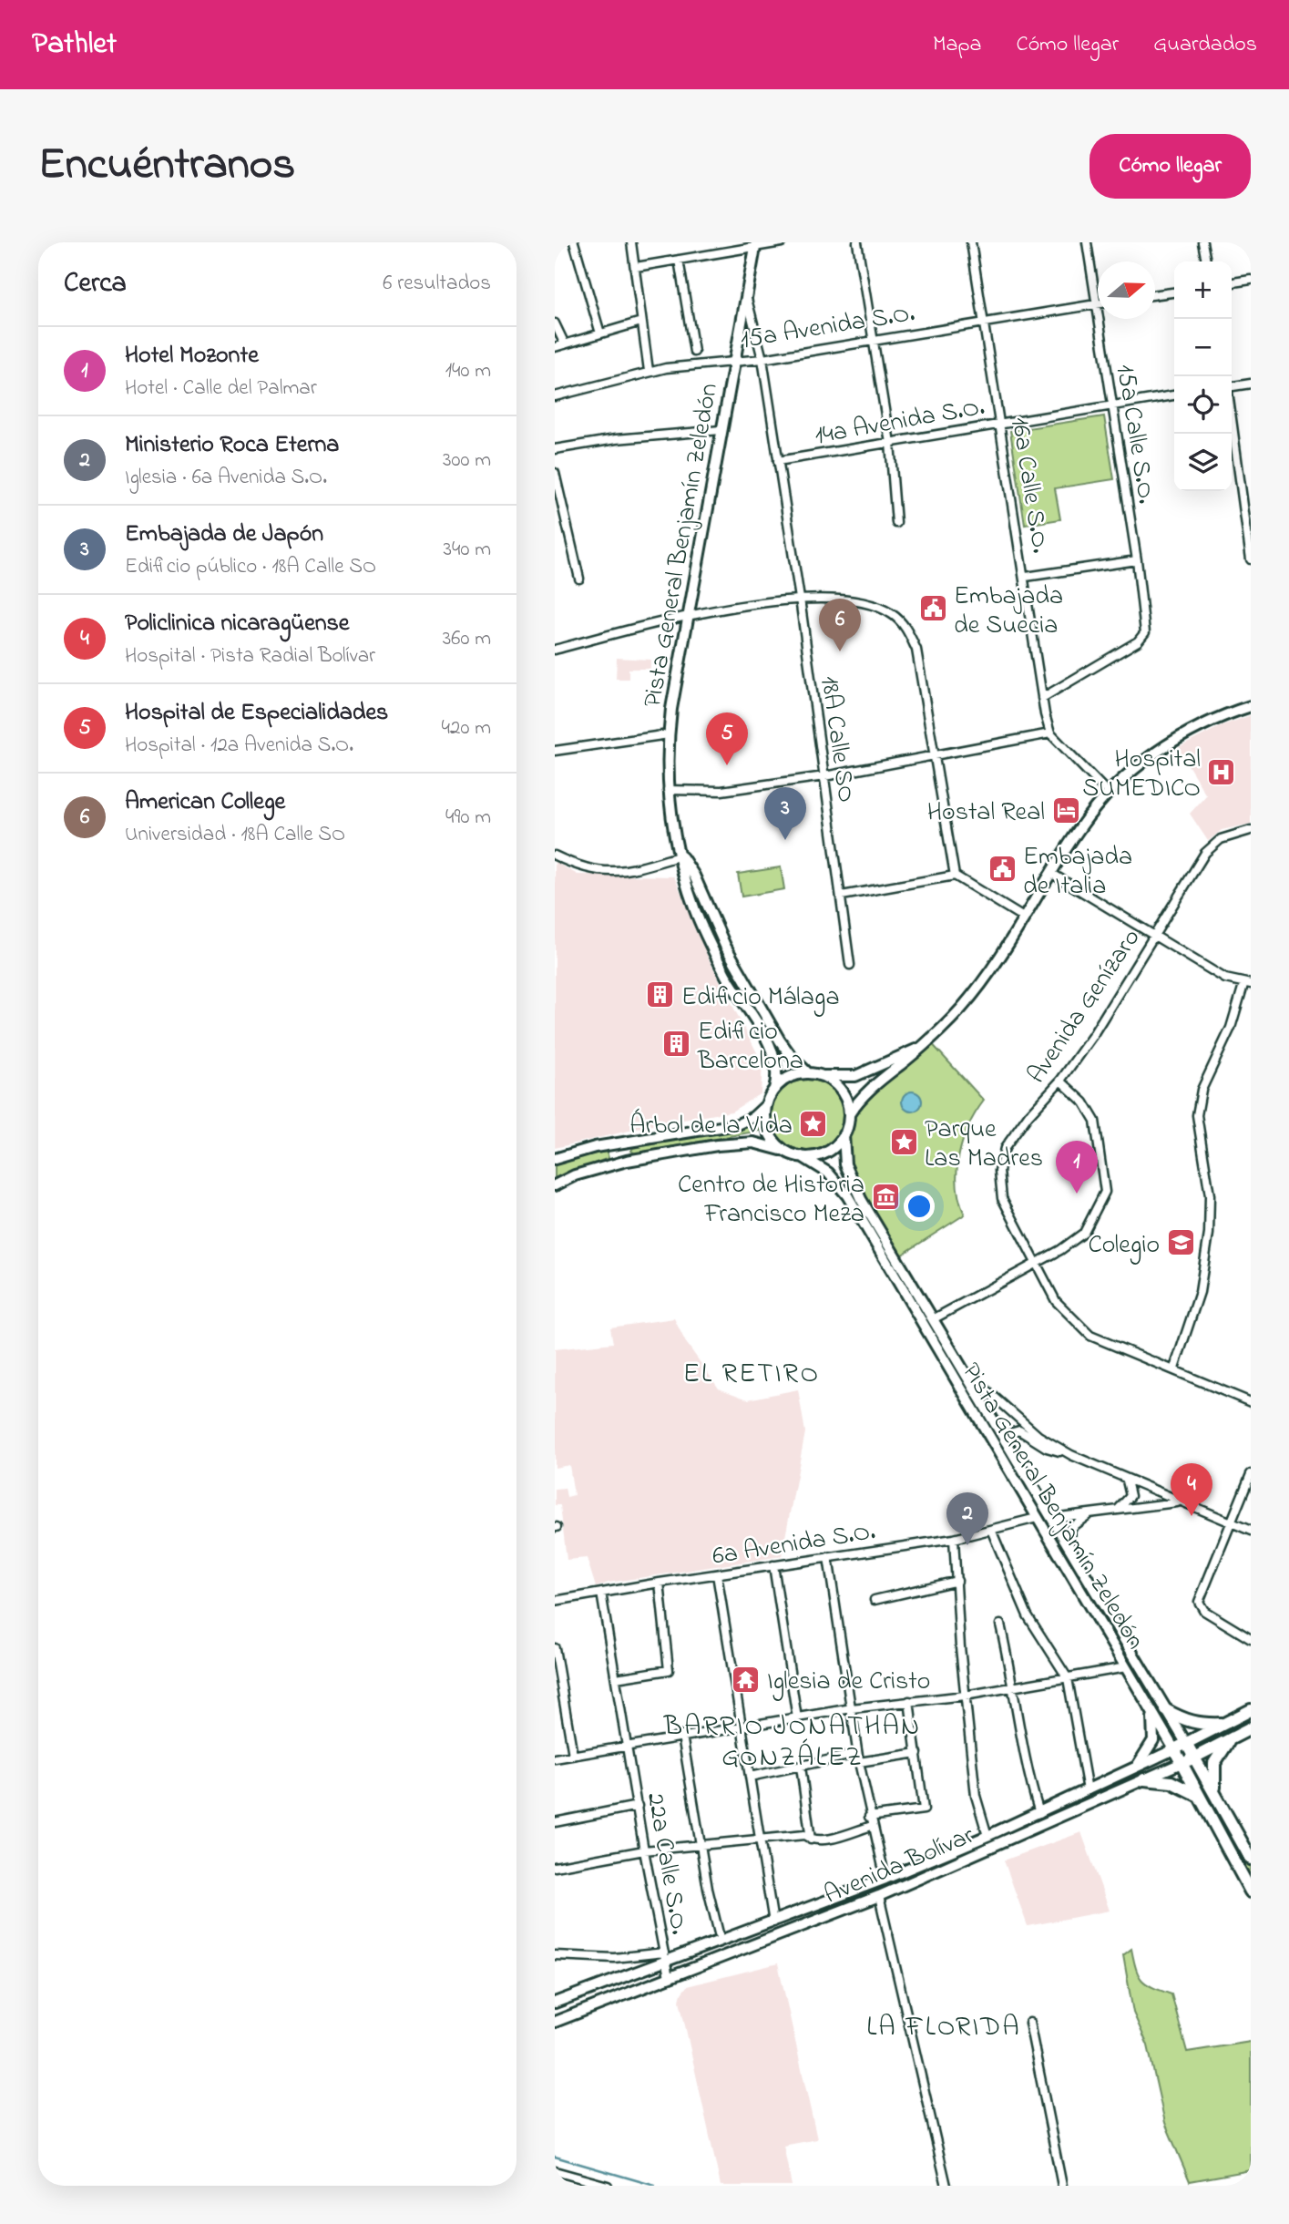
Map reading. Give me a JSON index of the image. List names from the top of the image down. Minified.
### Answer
{"streets":{"highway":["Pista General Benjamín Zeledón","Avenida Bolívar"],"street":["15a Avenida S.O.","14a Avenida S.O.","15a Calle S.O.","16a Calle S.O.","18A Calle SO","Avenida Genízaro","6a Avenida S.O.","22a Calle S.O."]},"crossings":[["15a Avenida S.O.","15a Calle S.O."],["15a Avenida S.O.","16a Calle S.O."],["15a Avenida S.O.","Pista General Benjamín Zeledón"],["15a Avenida S.O.","18A Calle SO"],["14a Avenida S.O.","15a Calle S.O."],["14a Avenida S.O.","16a Calle S.O."],["14a Avenida S.O.","18A Calle SO"],["15a Calle S.O.","16a Calle S.O."],["Pista General Benjamín Zeledón","18A Calle SO"],["Pista General Benjamín Zeledón","6a Avenida S.O."],["Pista General Benjamín Zeledón","Avenida Bolívar"],["6a Avenida S.O.","22a Calle S.O."],["22a Calle S.O.","Avenida Bolívar"]],"districts":["EL RETIRO","BARRIO JONATHAN GONZÁLEZ","LA FLORIDA"],"places":{"public building":["Embajada de Suecia","Embajada de Italia"],"hospital":["Hospital SUMEDICO"],"hotel":["Hostal Real"],"building":["Edificio Málaga","Edificio Barcelona"],"place":["Árbol de la Vida","Parque Las Madres"],"museum":["Centro de Historia Francisco Meza"],"school or university":["Colegio"],"temple":["Iglesia de Cristo"]},"north":"right","page":{"header":"Pathlet","nav":["Mapa","Cómo llegar","Guardados"],"title":"Encuéntranos","buttons":"Cómo llegar","heading":["Cerca","6 resultados"],"map_buttons":["+","−"],"list":[{"mark":"1","name":"Hotel Mozonte","note":"Hotel · Calle del Palmar","value":"140 m"},{"mark":"2","name":"Ministerio Roca Eterna","note":"Iglesia · 6a Avenida S.O.","value":"300 m"},{"mark":"3","name":"Embajada de Japón","note":"Edificio público · 18A Calle SO","value":"340 m"},{"mark":"4","name":"Policlinica nicaragüense","note":"Hospital · Pista Radial Bolívar","value":"360 m"},{"mark":"5","name":"Hospital de Especialidades","note":"Hospital · 12a Avenida S.O.","value":"420 m"},{"mark":"6","name":"American College","note":"Universidad · 18A Calle SO","value":"490 m"}],"pins":["6","5","3","1","4","2"]}}
